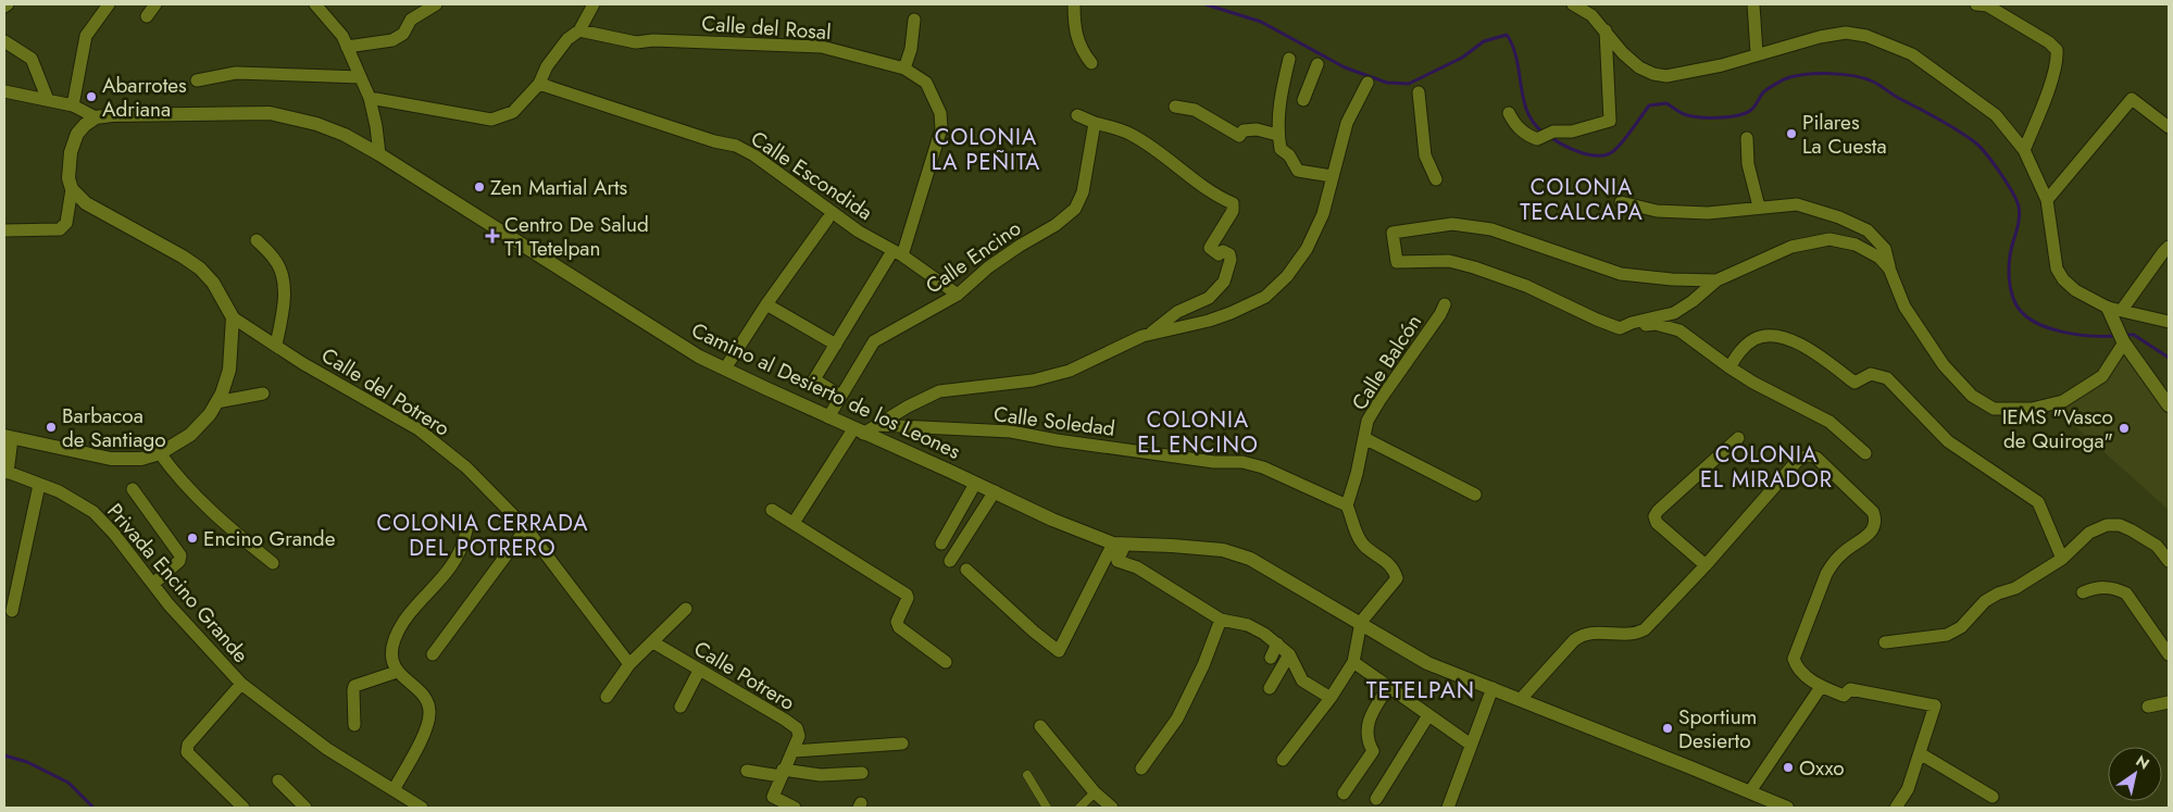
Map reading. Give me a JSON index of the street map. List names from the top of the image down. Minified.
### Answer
{"streets":{"main road":["Camino al Desierto de los Leones"],"street":["Calle del Rosal","Calle Escondida","Calle Encino","Calle Balcón","Calle del Potrero","Calle Soledad","Privada Encino Grande","Calle Potrero"]},"crossings":[["Calle del Rosal","Calle Escondida"],["Calle del Rosal","Calle Encino"],["Calle Escondida","Calle Encino"],["Calle Encino","Camino al Desierto de los Leones"],["Calle Balcón","Calle Soledad"]],"districts":["COLONIA LA PEÑITA","COLONIA TECALCAPA","COLONIA EL ENCINO","COLONIA EL MIRADOR","COLONIA CERRADA DEL POTRERO","TETELPAN"],"places":{"other":["Abarrotes Adriana","Pilares La Cuesta","Zen Martial Arts","Barbacoa de Santiago","IEMS \"Vasco de Quiroga\"","Encino Grande","Sportium Desierto","Oxxo"],"health":["Centro De Salud T1 Tetelpan"]},"north":"top right"}
